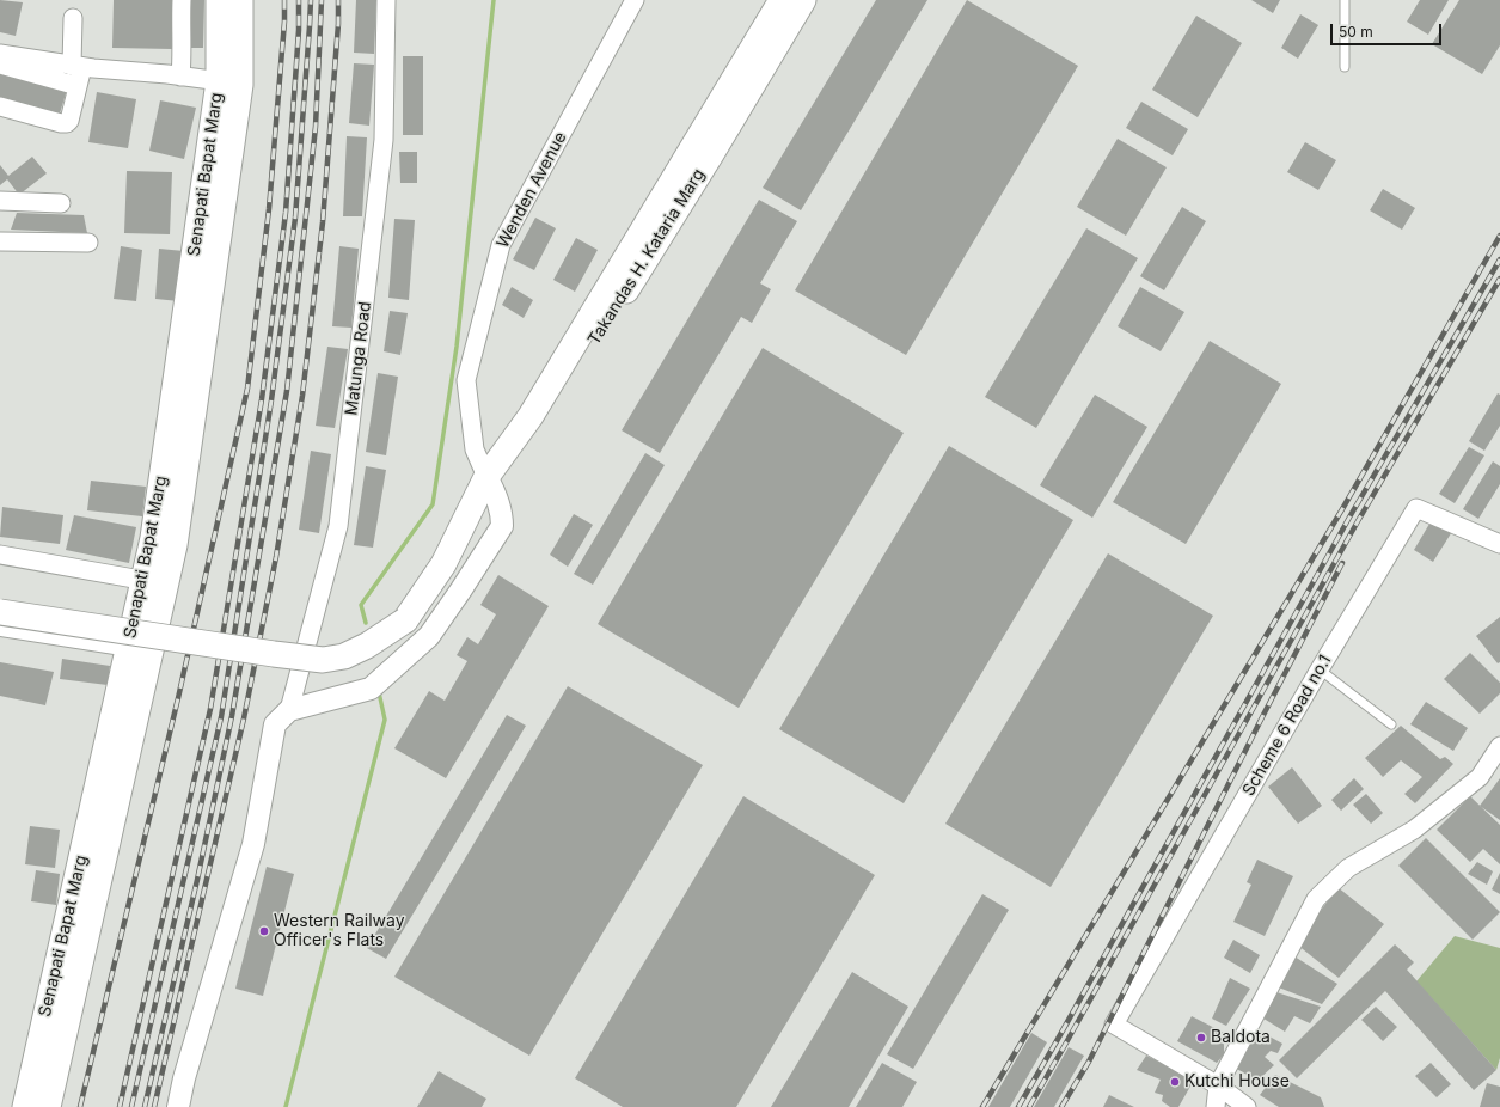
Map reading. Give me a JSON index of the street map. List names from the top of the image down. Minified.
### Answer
{"streets":{"main road":["Senapati Bapat Marg","Takandas H. Kataria Marg"],"street":["Wenden Avenue","Matunga Road","Scheme 6 Road no.1"]},"crossings":[["Wenden Avenue","Takandas H. Kataria Marg"]],"places":["Western Railway Officer's Flats","Baldota","Kutchi House"],"scale_bar":"50 m"}
